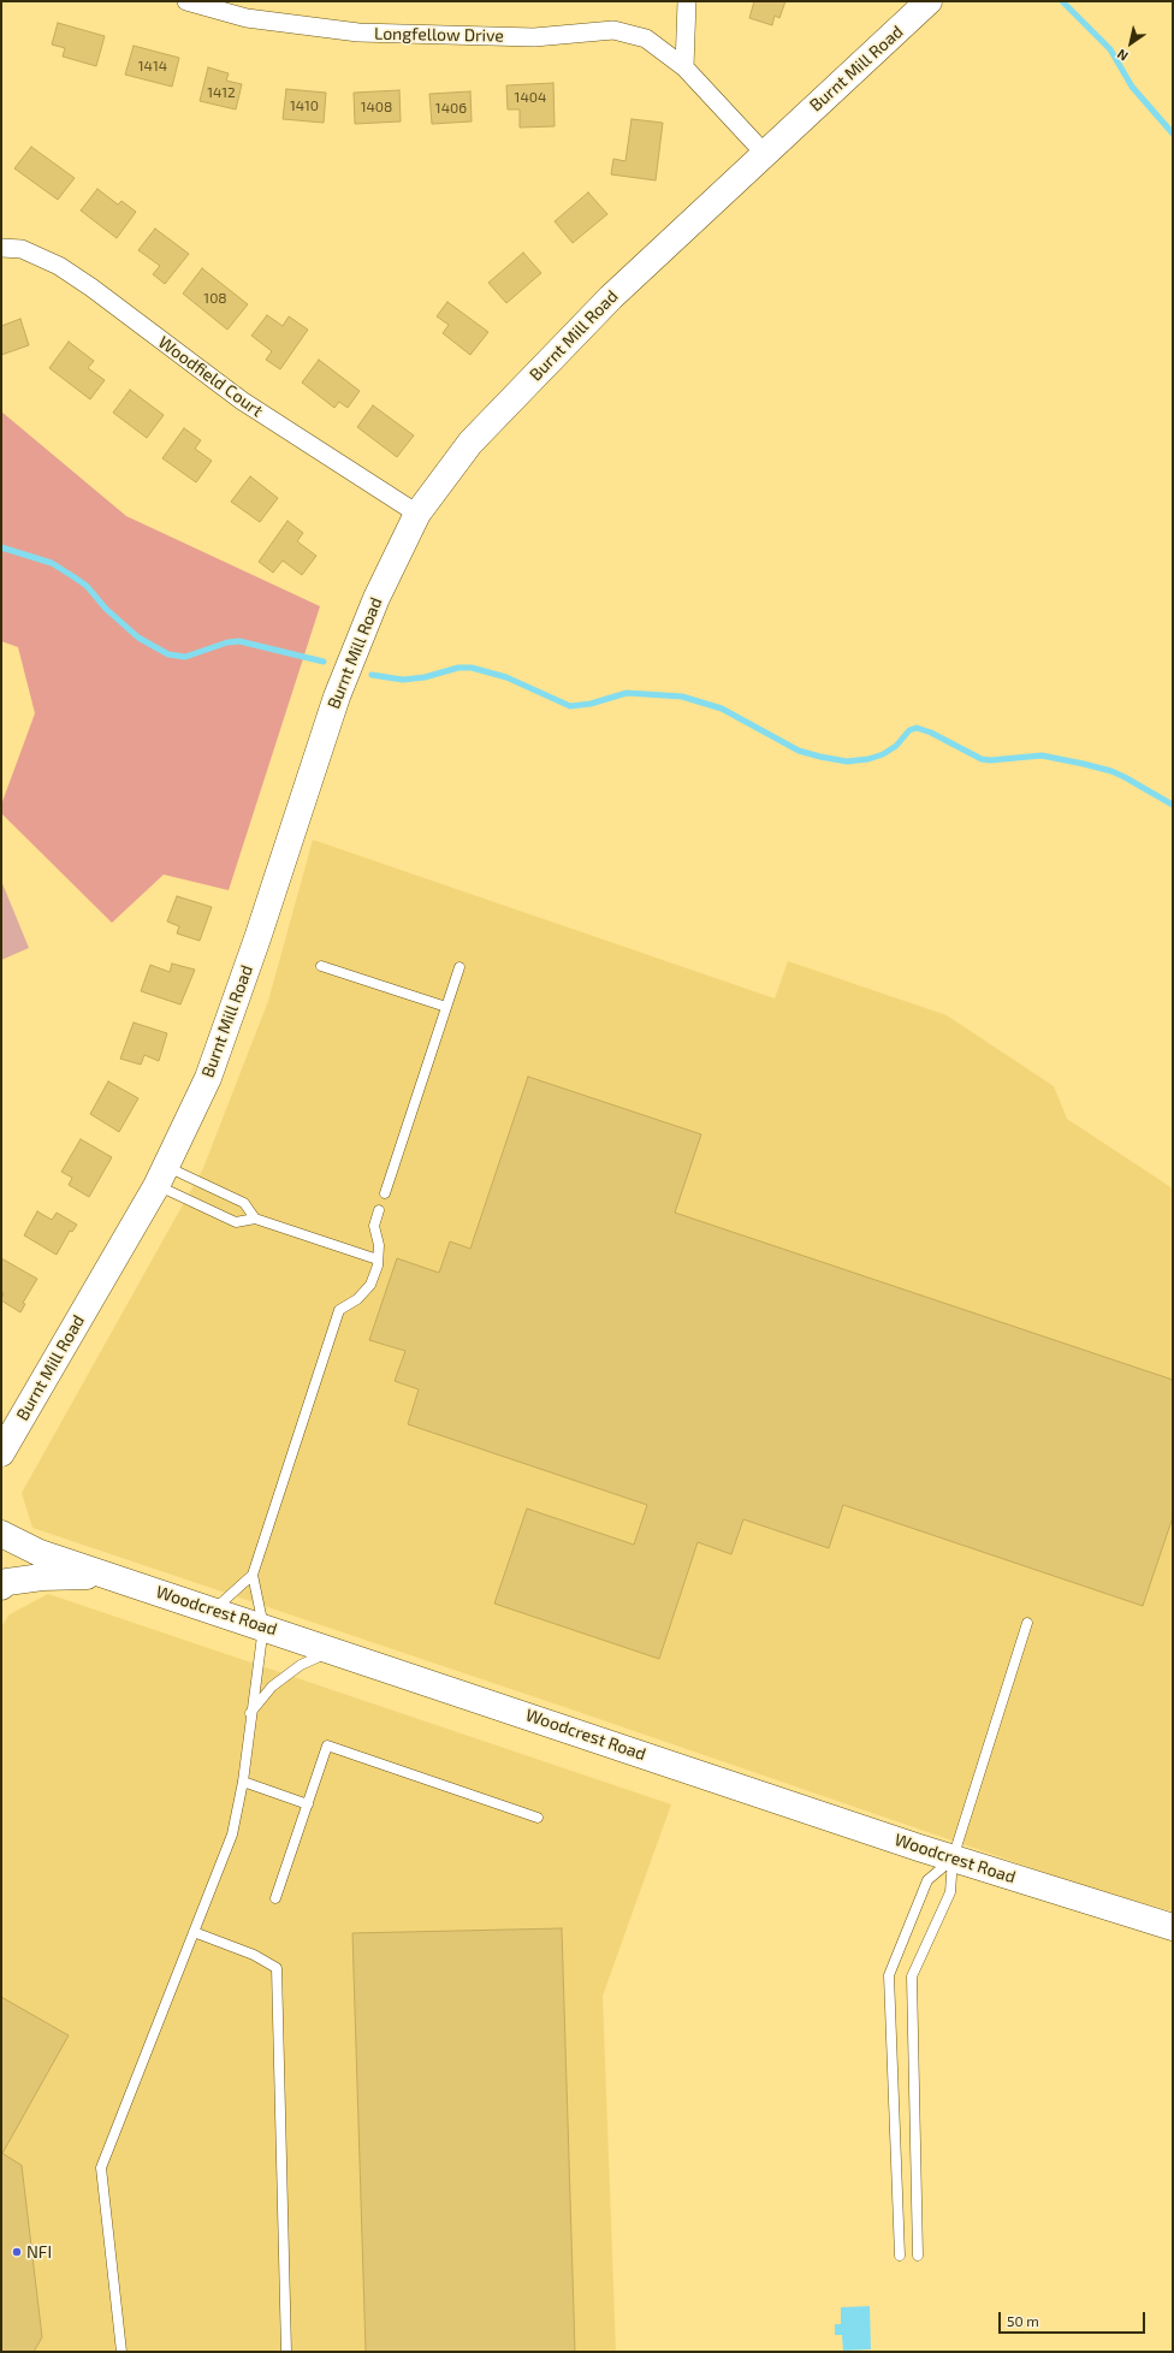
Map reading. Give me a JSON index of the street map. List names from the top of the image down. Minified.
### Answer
{"streets":{"main road":["Burnt Mill Road","Woodcrest Road"],"street":["Longfellow Drive","Woodfield Court"]},"crossings":[["Longfellow Drive","Burnt Mill Road"],["Burnt Mill Road","Woodfield Court"]],"places":["NFI"],"house_numbers":["1414","1412","1404","1410","1408","1406","108"],"scale_bar":"50 m","north":"bottom left"}
